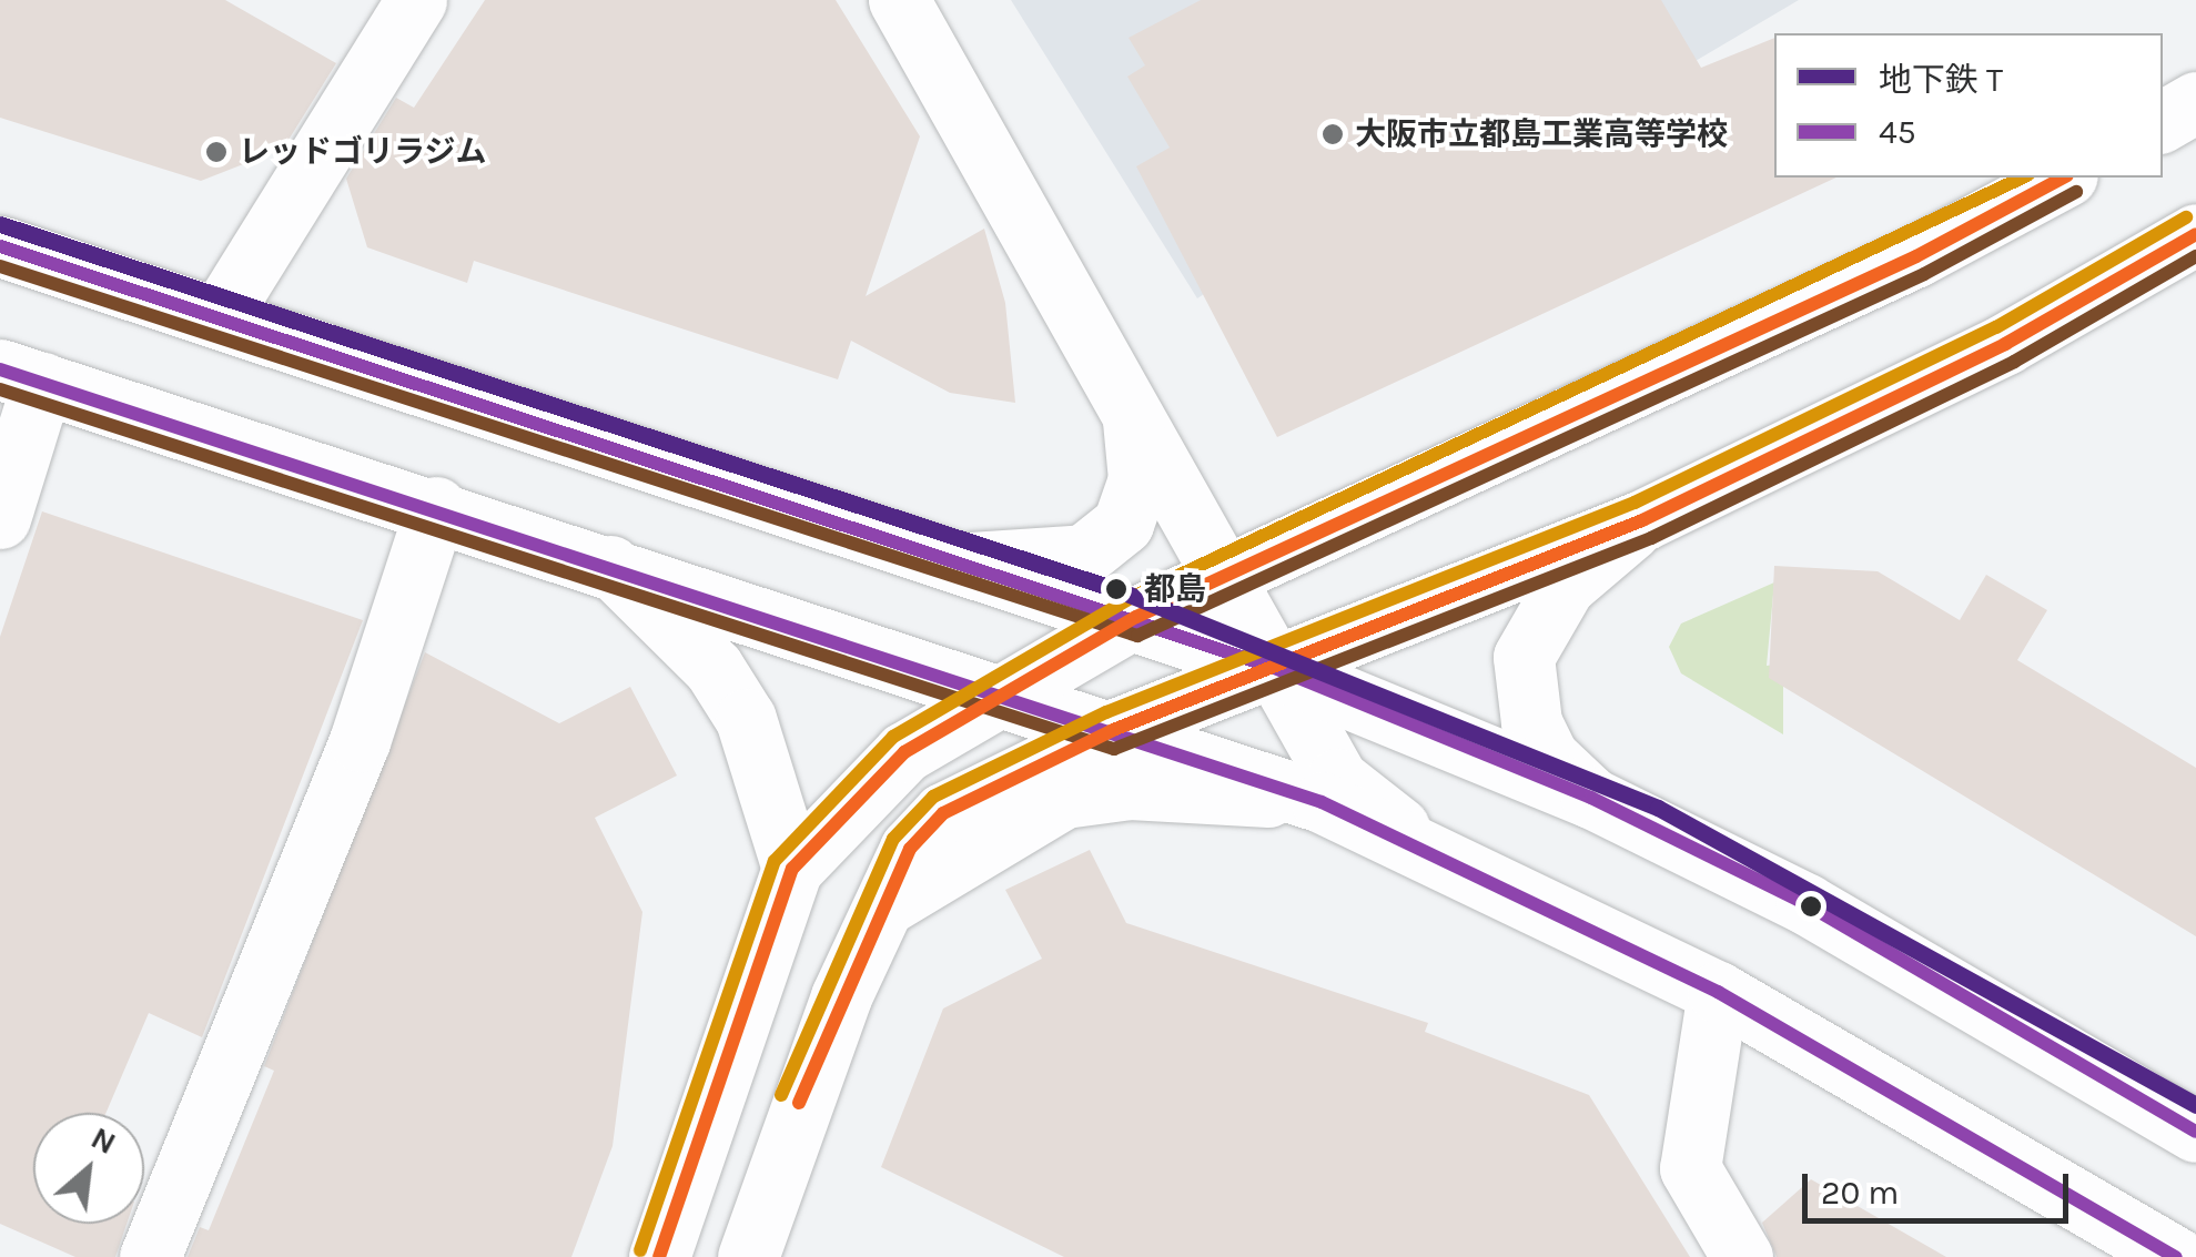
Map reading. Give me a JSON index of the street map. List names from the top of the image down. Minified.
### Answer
{"places":["大阪市立都島工業高等学校","レッドゴリラジム","都島"],"lines":["metro line T","transit line 45"],"legend":["地下鉄 T","45"],"scale_bar":"20 m","north":"top right"}
